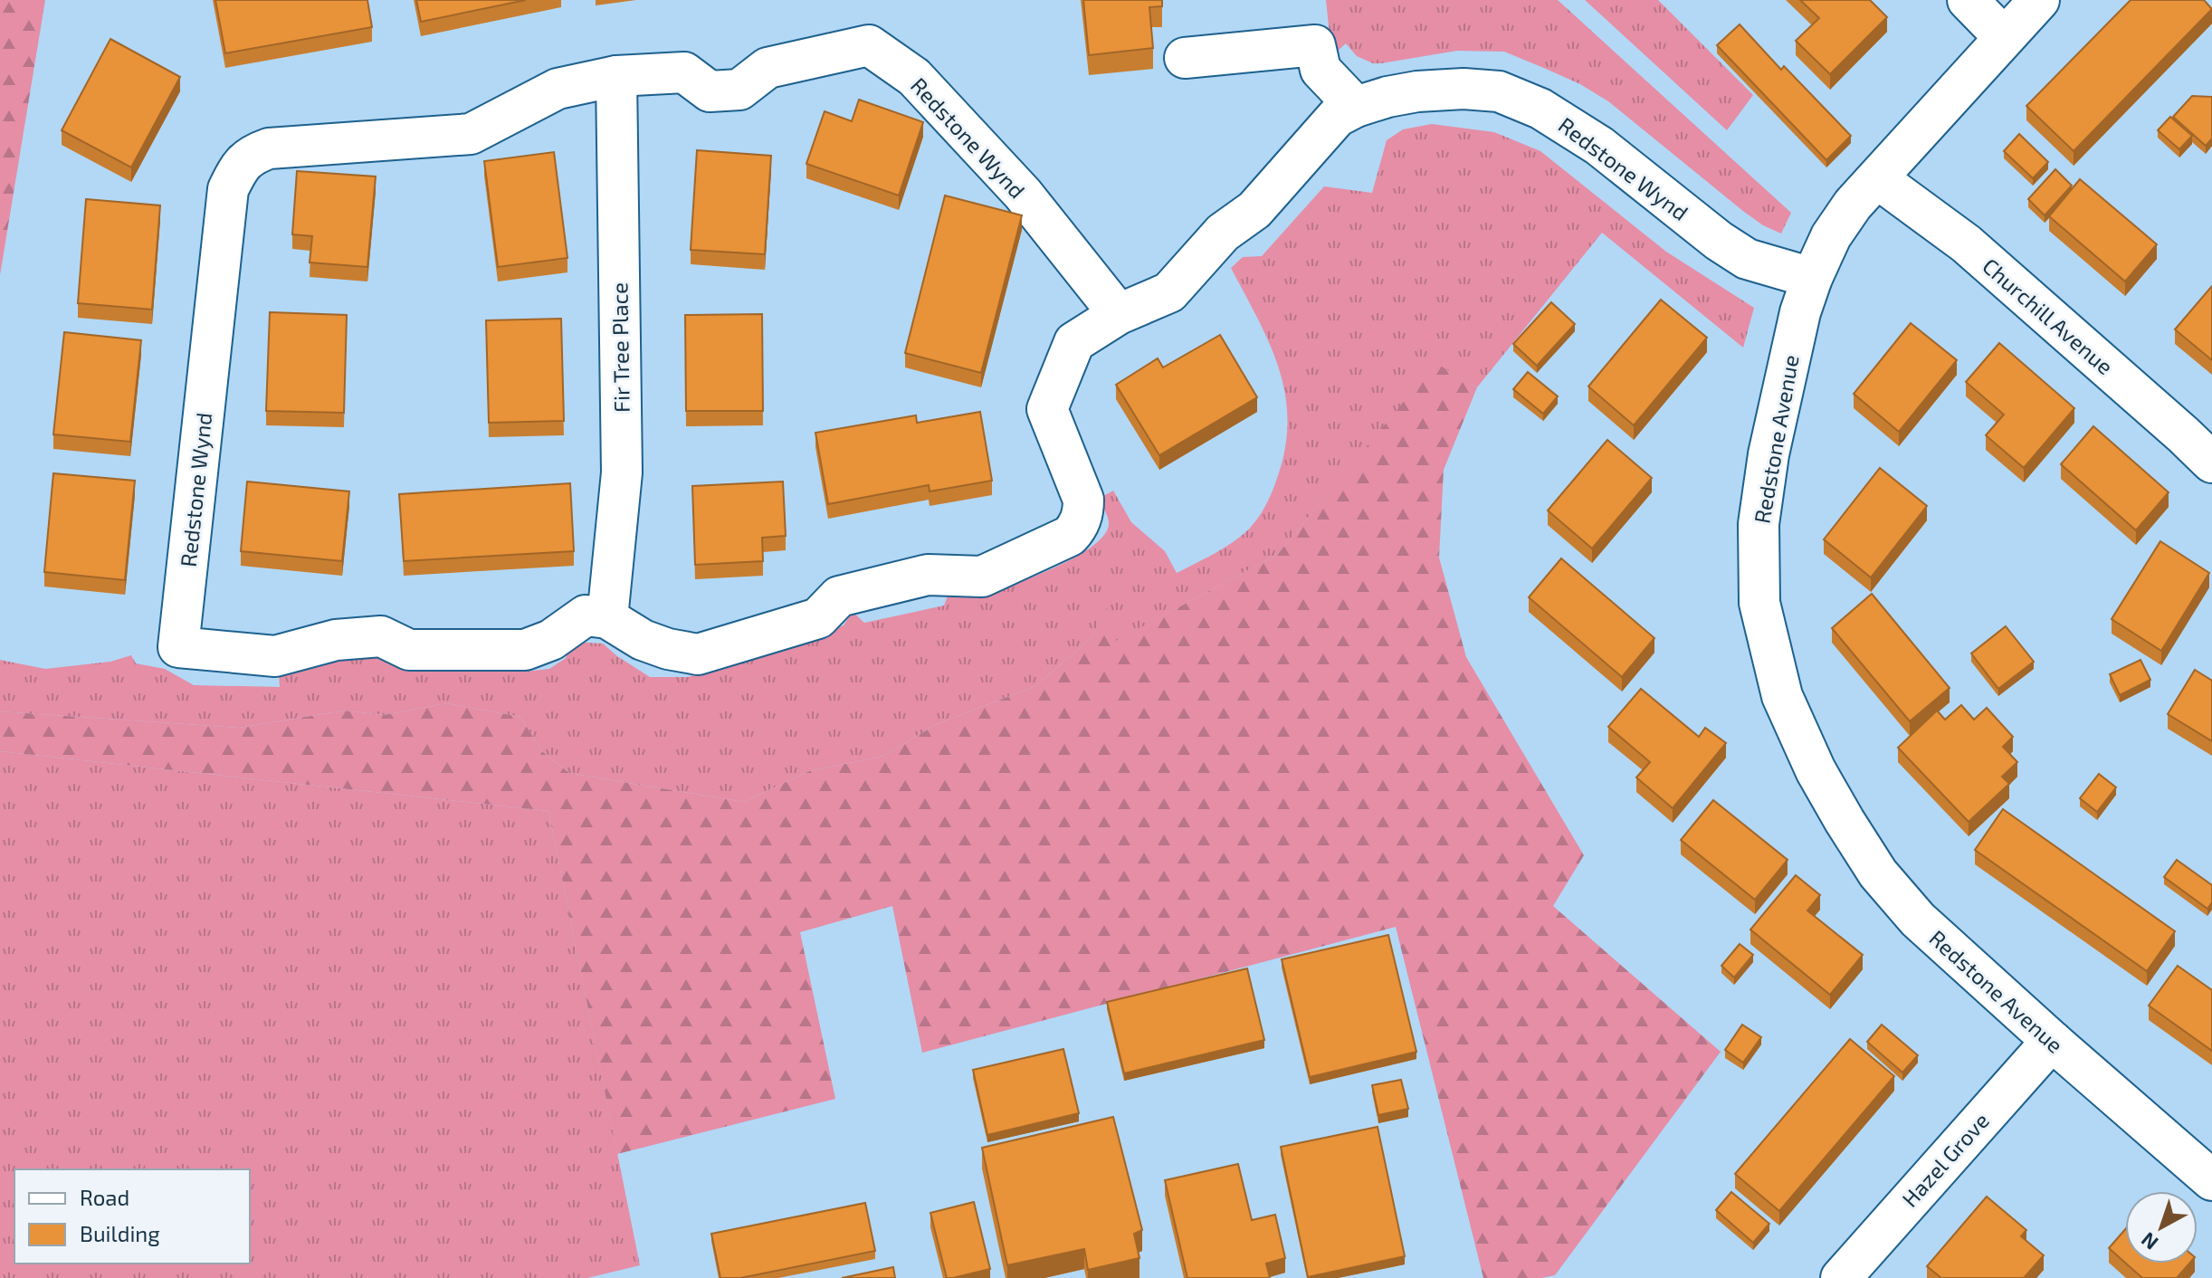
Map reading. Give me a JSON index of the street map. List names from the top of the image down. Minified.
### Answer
{"streets":{"street":["Redstone Wynd","Churchill Avenue","Fir Tree Place","Redstone Avenue","Hazel Grove"]},"crossings":[["Redstone Wynd","Fir Tree Place"],["Redstone Wynd","Redstone Avenue"],["Churchill Avenue","Redstone Avenue"],["Redstone Avenue","Hazel Grove"]],"legend":["Road","Building"],"north":"bottom left"}
